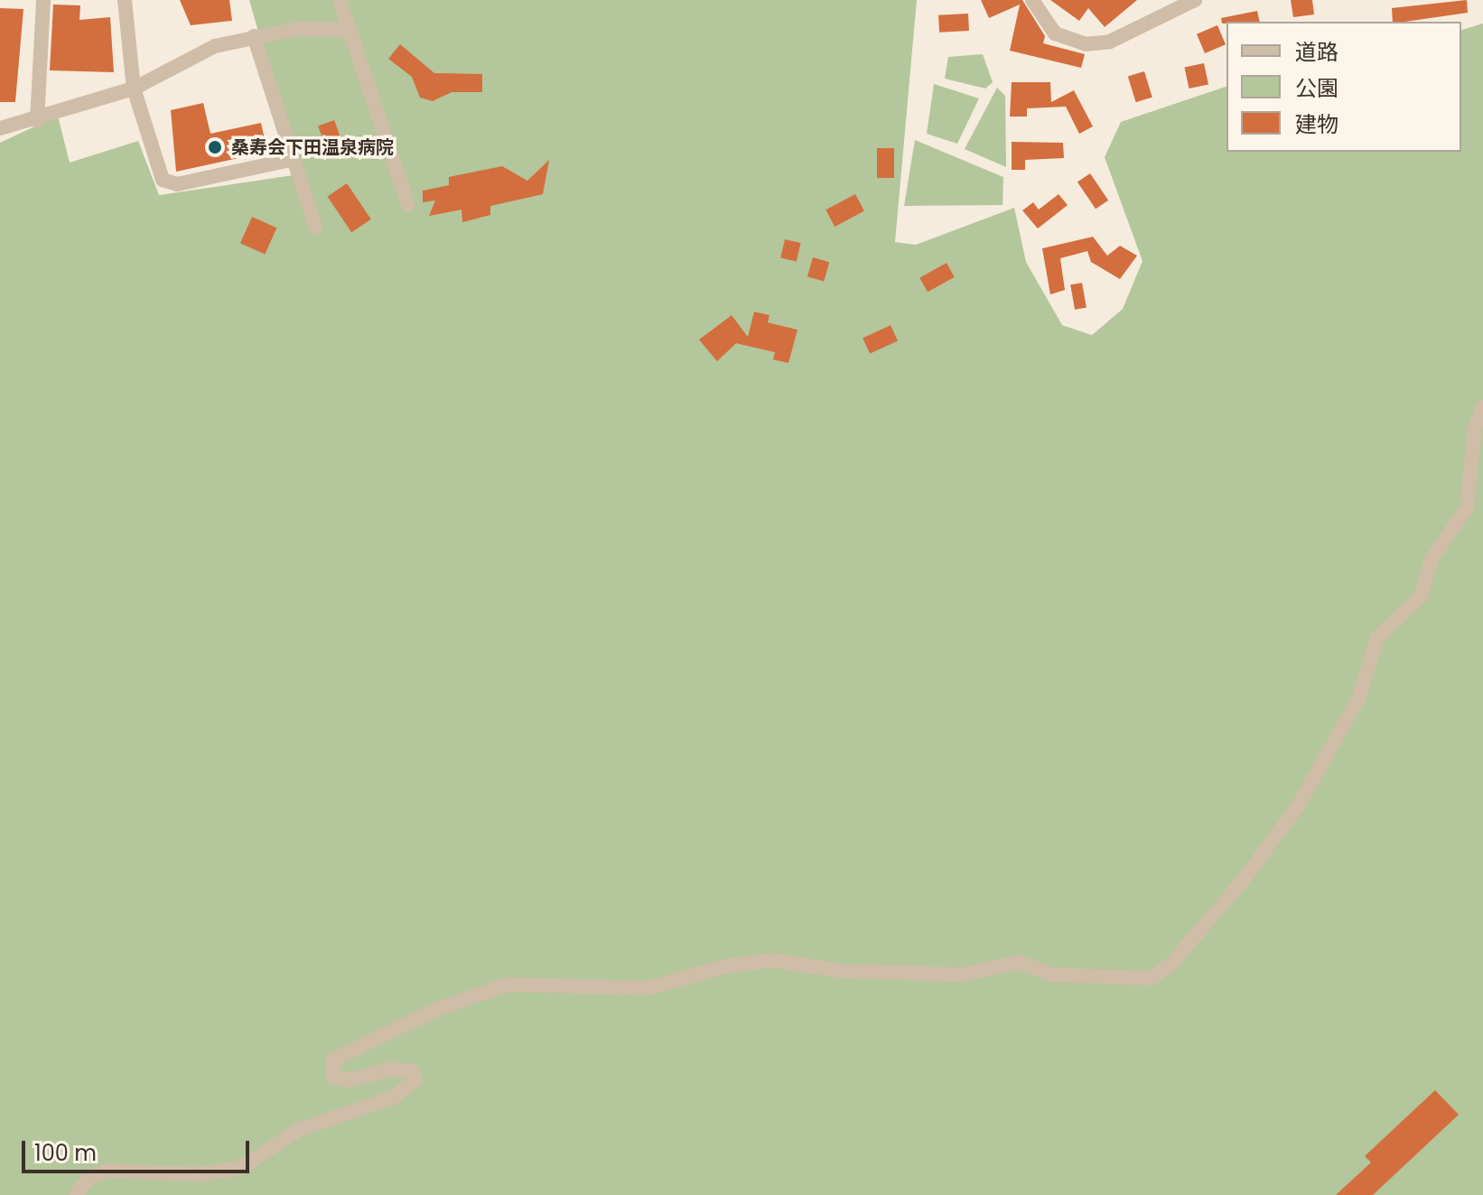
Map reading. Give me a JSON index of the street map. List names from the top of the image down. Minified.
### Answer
{"places":["桑寿会下田温泉病院"],"legend":["道路","公園","建物"],"scale_bar":"100 m"}
